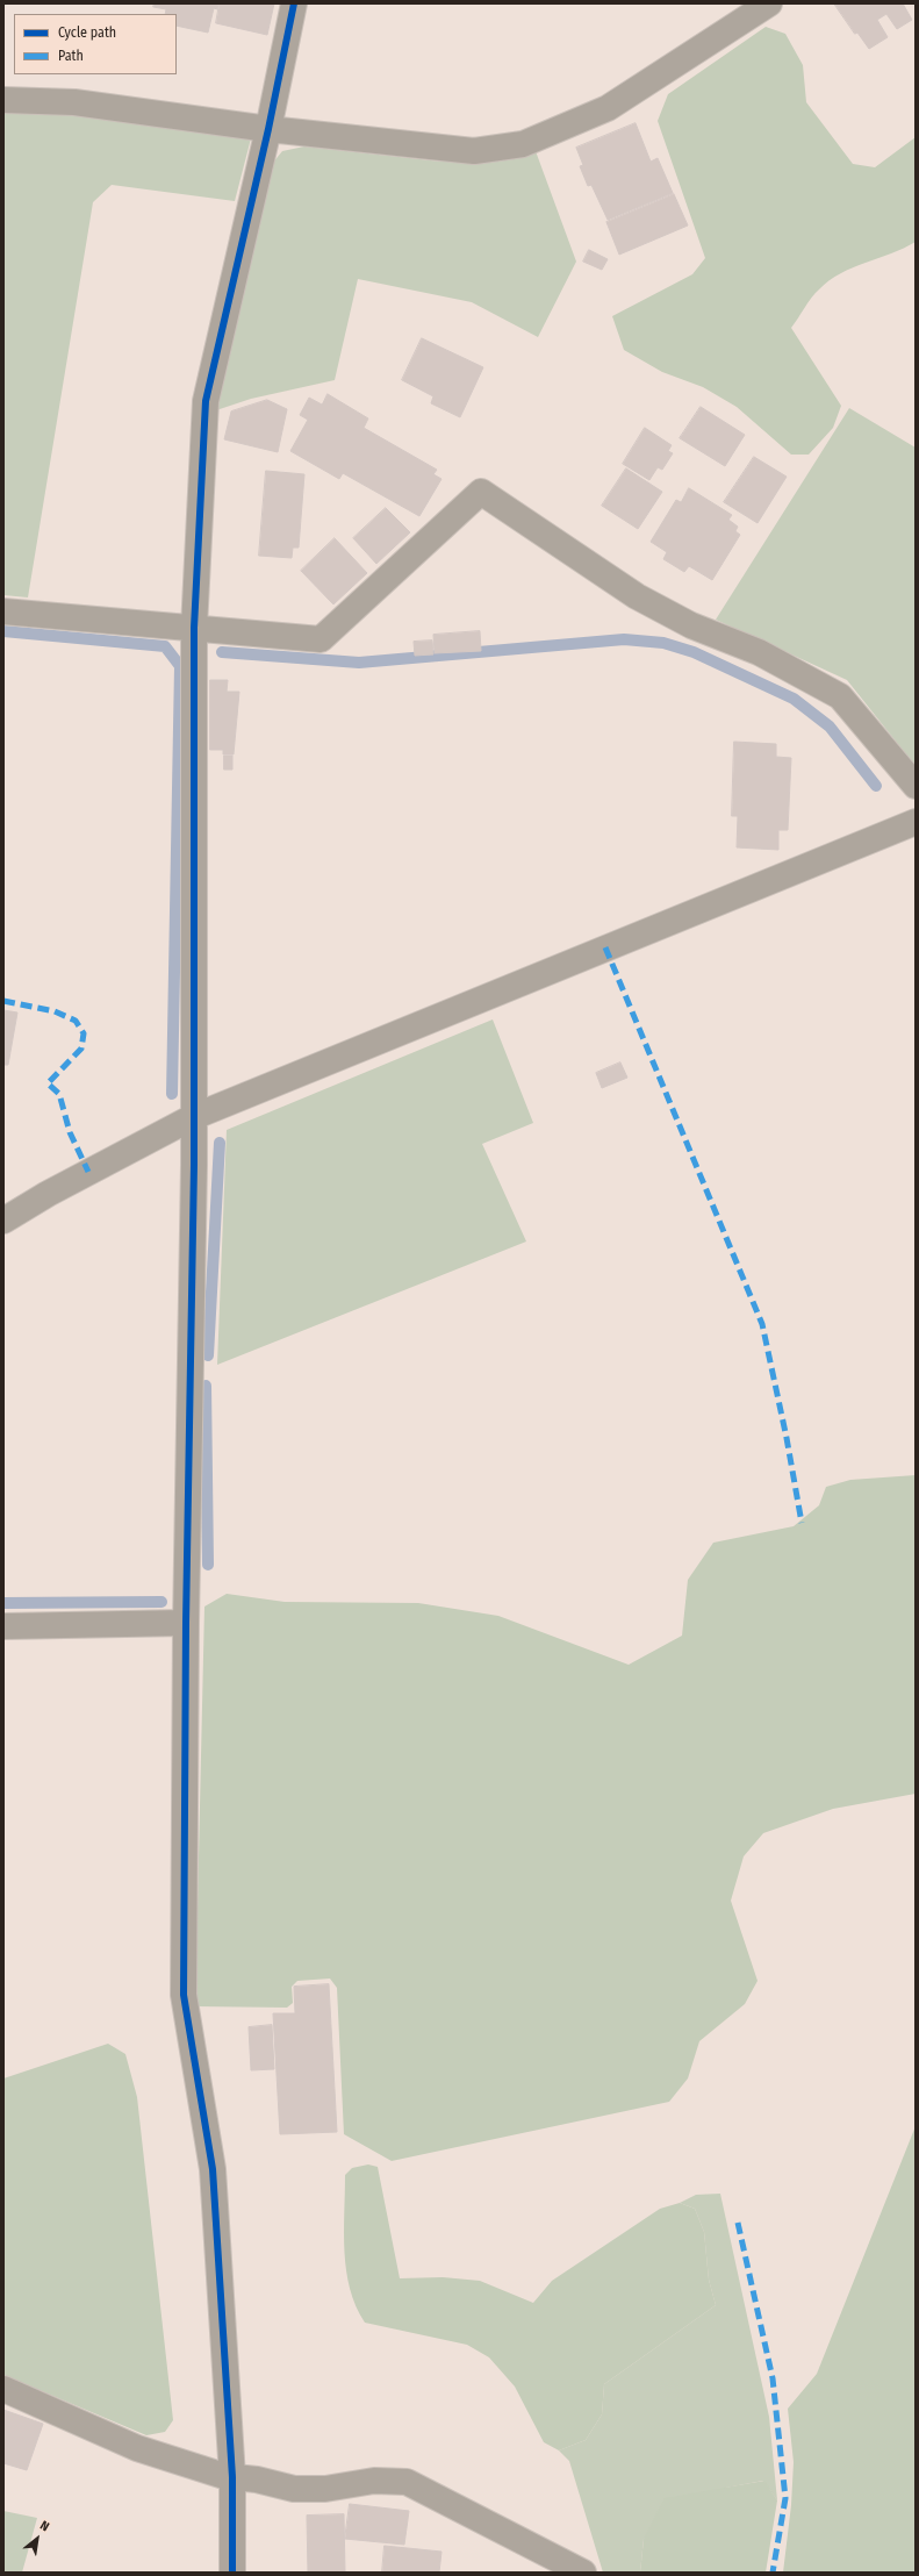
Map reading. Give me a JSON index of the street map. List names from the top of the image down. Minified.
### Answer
{"legend":["Cycle path","Path"],"north":"top right"}
